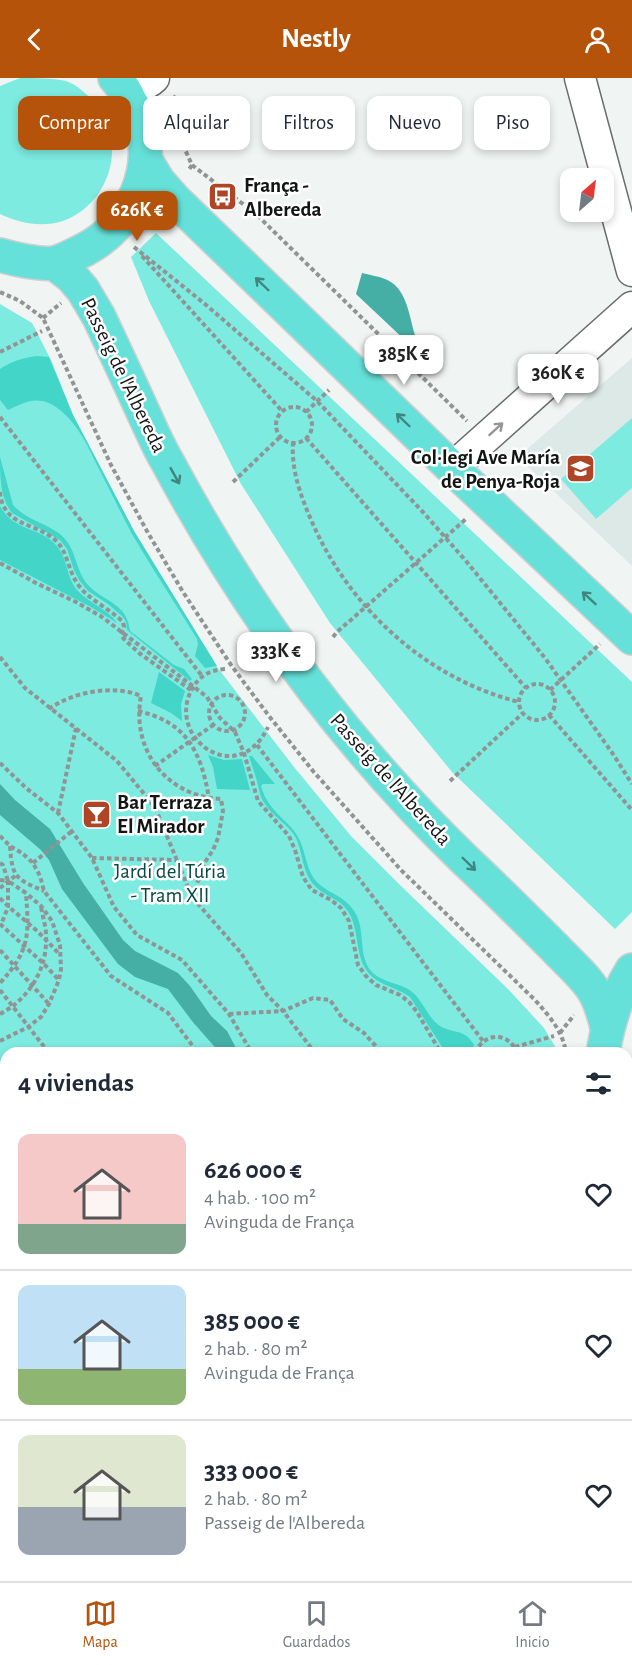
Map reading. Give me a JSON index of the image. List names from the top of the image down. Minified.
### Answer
{"streets":{"main road":["Passeig de l'Albereda"]},"parks":["Jardí del Túria - Tram XII"],"places":{"bus stop":["França - Albereda"],"school or university":["Col·legi Ave María de Penya-Roja"],"bar":["Bar Terraza El Mirador"]},"north":"top right","page":{"header":"Nestly","chip":["Comprar","Alquilar","Filtros","Nuevo","Piso"],"price":["626K €","385K €","360K €","333K €"],"heading":"4 viviendas","list":[{"name":"626 000 €","note":"4 hab. · 100 m² · Avinguda de França"},{"name":"385 000 €","note":"2 hab. · 80 m² · Avinguda de França"},{"name":"333 000 €","note":"2 hab. · 80 m² · Passeig de l'Albereda"}],"tabs":["Mapa","Guardados","Inicio"]}}
